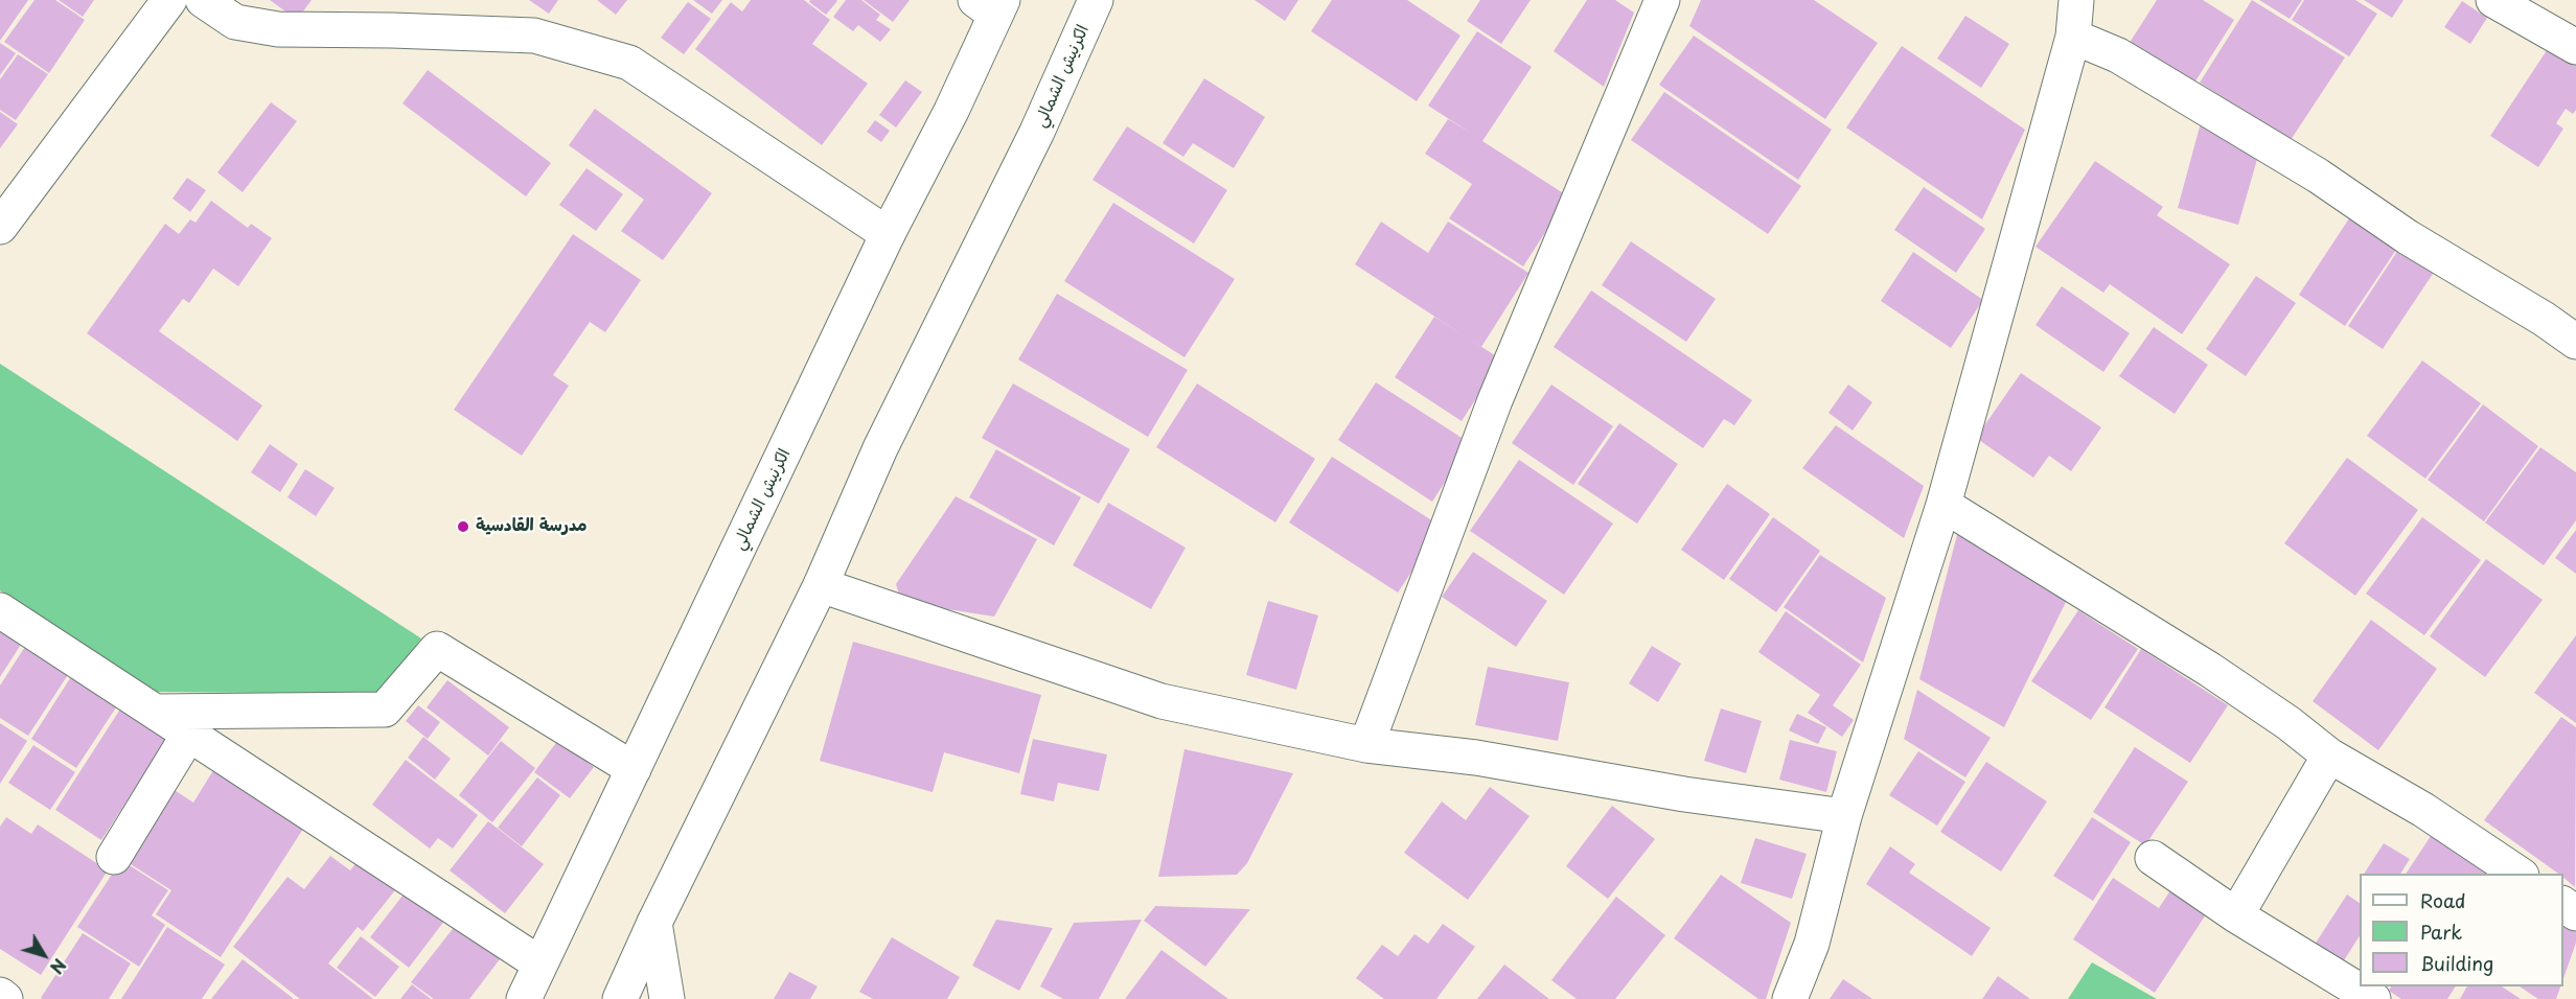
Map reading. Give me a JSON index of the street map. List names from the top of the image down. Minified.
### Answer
{"streets":{"street":["الكرنيش الشمالي"]},"places":["مدرسة القادسية"],"legend":["Road","Park","Building"],"north":"bottom right"}
